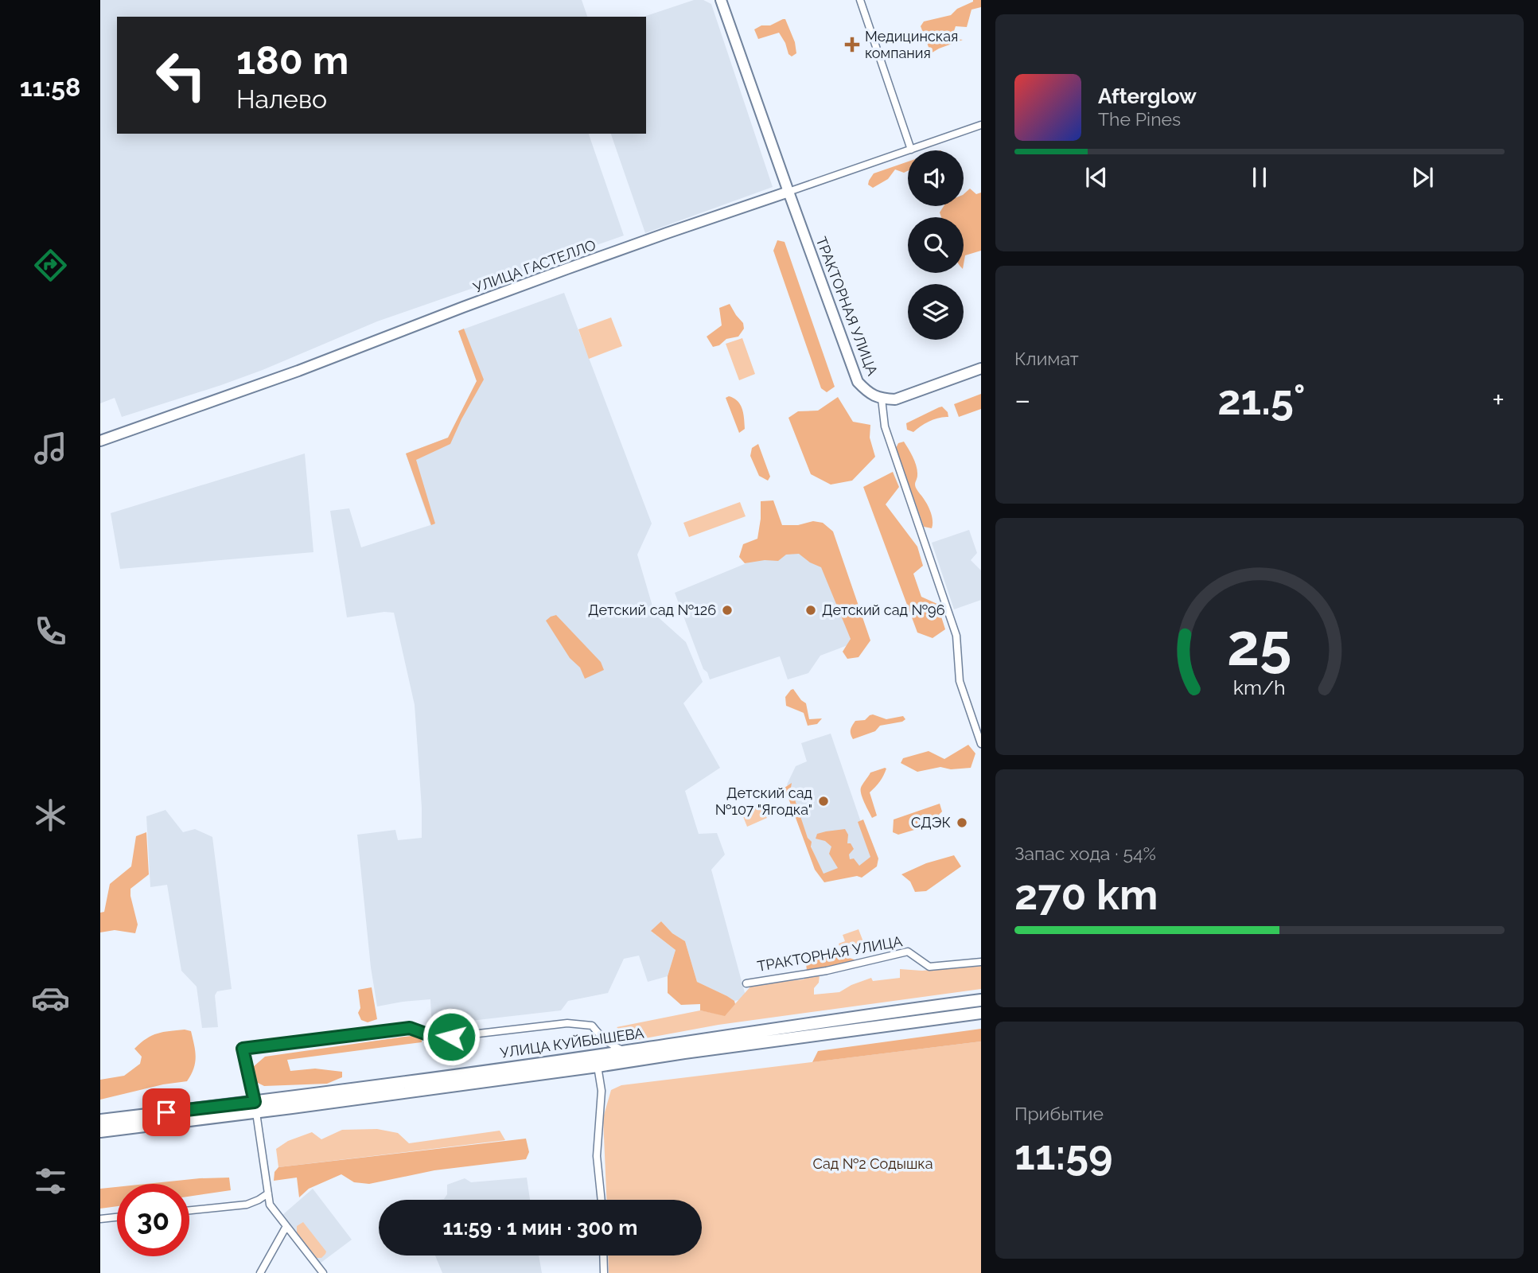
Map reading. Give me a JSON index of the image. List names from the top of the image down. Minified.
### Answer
{"streets":{"highway":["УЛИЦА КУЙБЫШЕВА"],"main road":["УЛИЦА ГАСТЕЛЛО","ТРАКТОРНАЯ УЛИЦА"]},"crossings":[["УЛИЦА ГАСТЕЛЛО","ТРАКТОРНАЯ УЛИЦА"]],"parks":["Сад №2 Содышка"],"places":{"health":["Медицинская компания"],"other":["Детский сад №126","Детский сад №96","Детский сад №107 \"Ягодка\"","СДЭК"]},"page":{"tabs":"11:58","turn":["180 m","Налево"],"song":["Afterglow","The Pines"],"tile":["Климат",["Запас хода · 54%","270 km"],["Прибытие","11:59"]],"heat":["−","21.5°","+"],"limit":"30","trip":"11:59 · 1 мин · 300 m","gauge":["25","km/h"]}}
